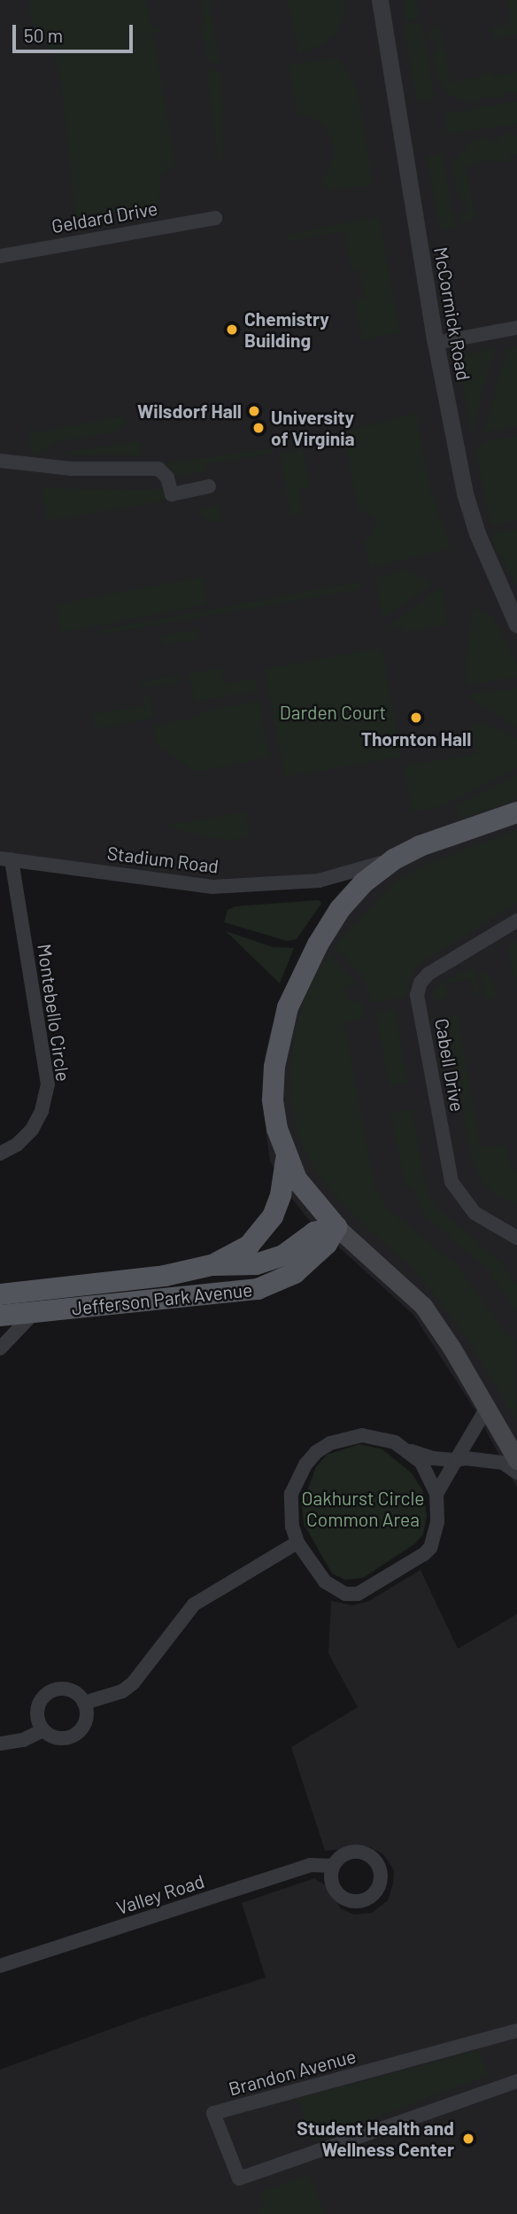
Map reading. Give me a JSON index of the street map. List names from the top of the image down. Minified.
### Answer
{"streets":{"main road":["Jefferson Park Avenue"],"street":["Geldard Drive","McCormick Road","Stadium Road","Montebello Circle","Cabell Drive","Valley Road","Brandon Avenue"]},"crossings":[["Stadium Road","Montebello Circle"]],"parks":["Darden Court","Oakhurst Circle Common Area"],"places":["Chemistry Building","Wilsdorf Hall","University of Virginia","Thornton Hall","Student Health and Wellness Center"],"scale_bar":"50 m"}
